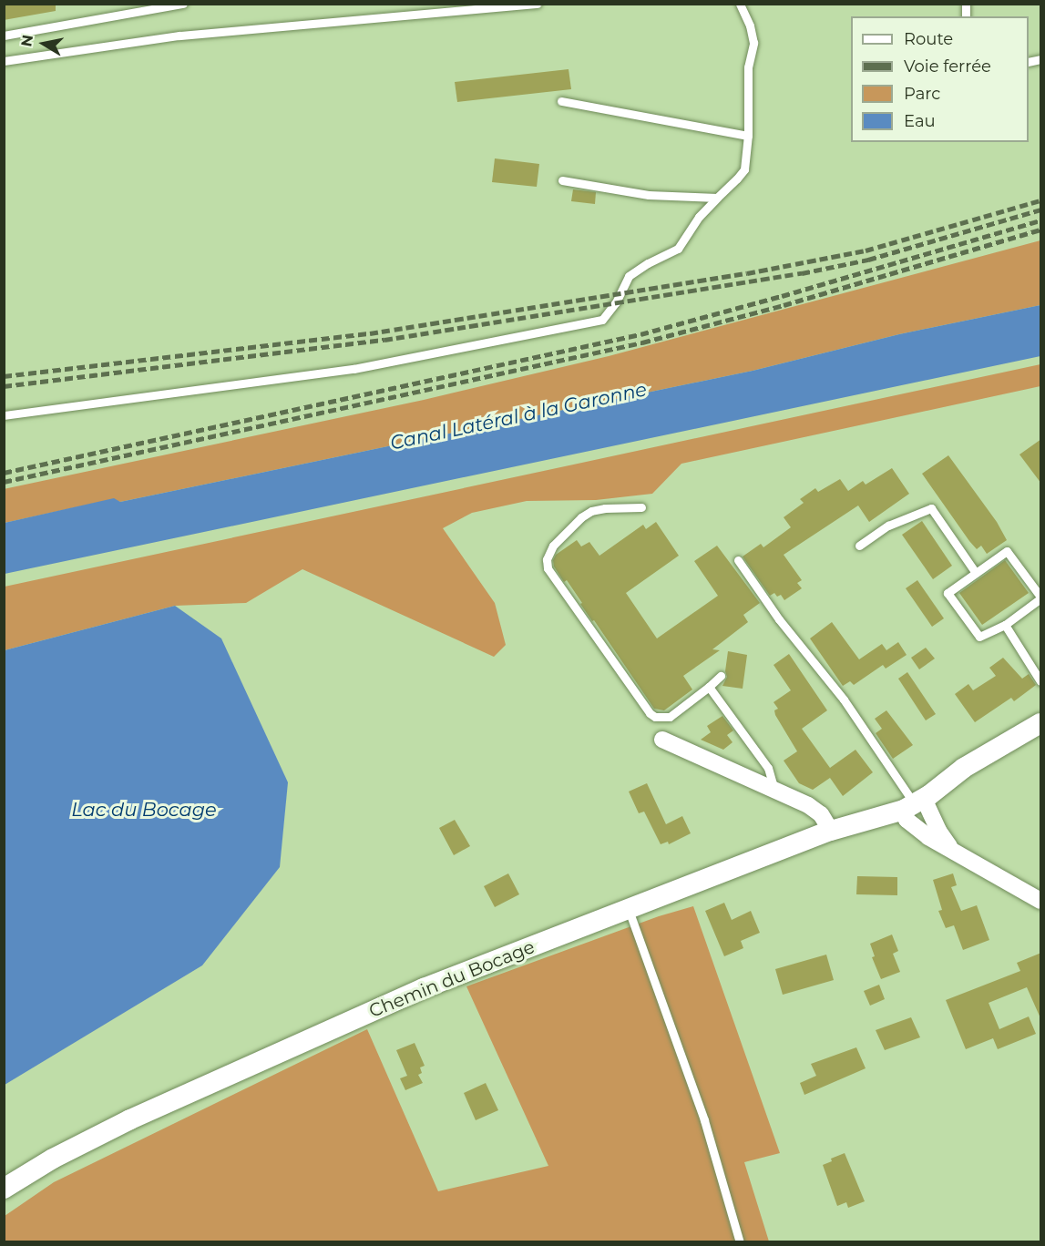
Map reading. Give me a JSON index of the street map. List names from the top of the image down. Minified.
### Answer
{"streets":{"street":["Chemin du Bocage"]},"water":["Canal Latéral à la Garonne","Lac du Bocage"],"legend":["Route","Voie ferrée","Parc","Eau"],"north":"left"}
